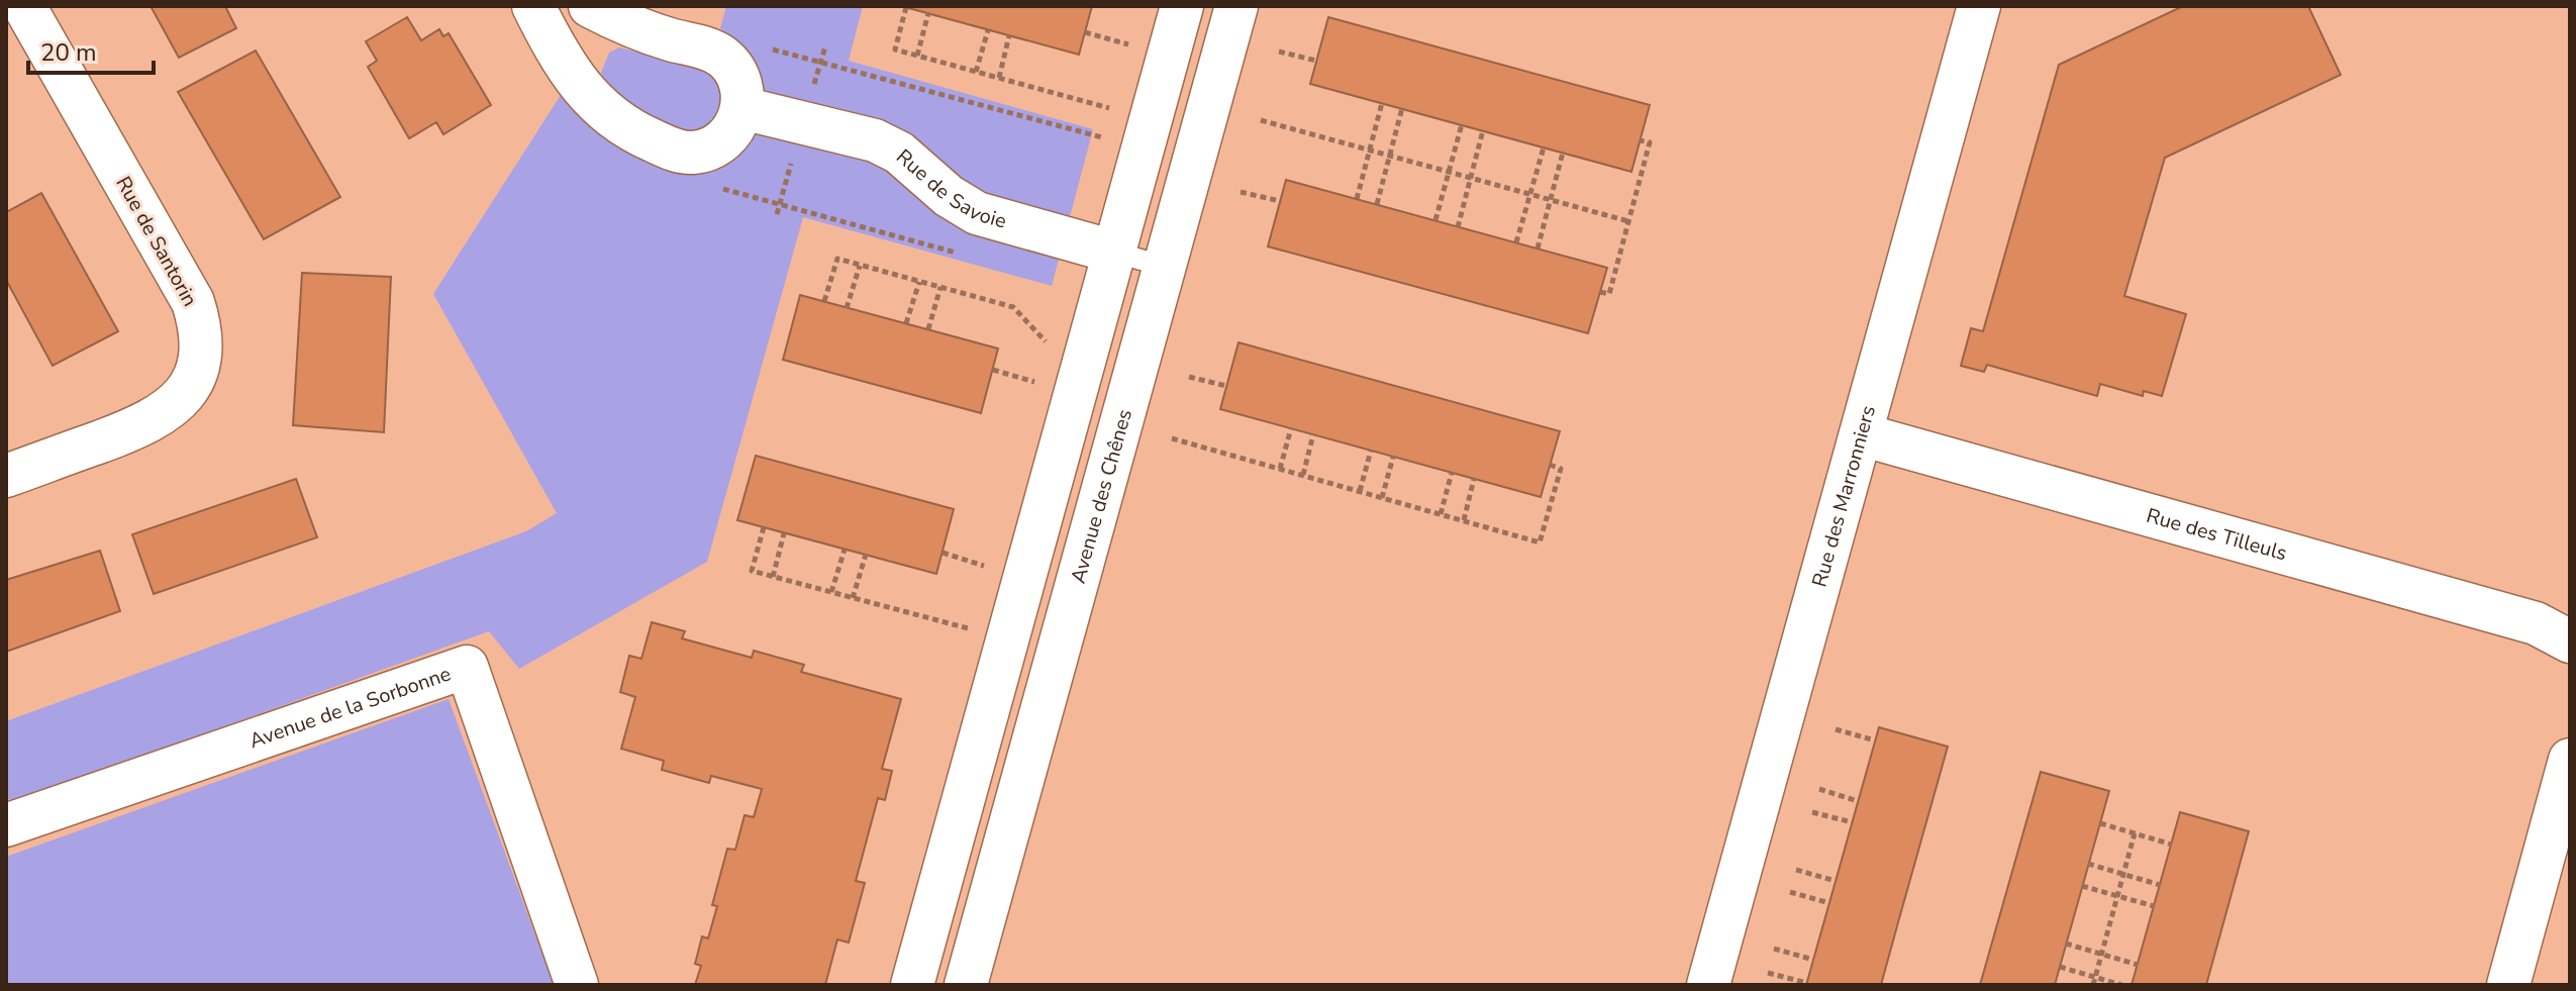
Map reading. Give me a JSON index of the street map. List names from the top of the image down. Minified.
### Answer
{"streets":{"street":["Rue de Savoie","Rue de Santorin","Avenue des Chênes","Rue des Marronniers","Rue des Tilleuls","Avenue de la Sorbonne"]},"crossings":[["Rue de Savoie","Avenue des Chênes"],["Rue des Marronniers","Rue des Tilleuls"]],"scale_bar":"20 m"}
